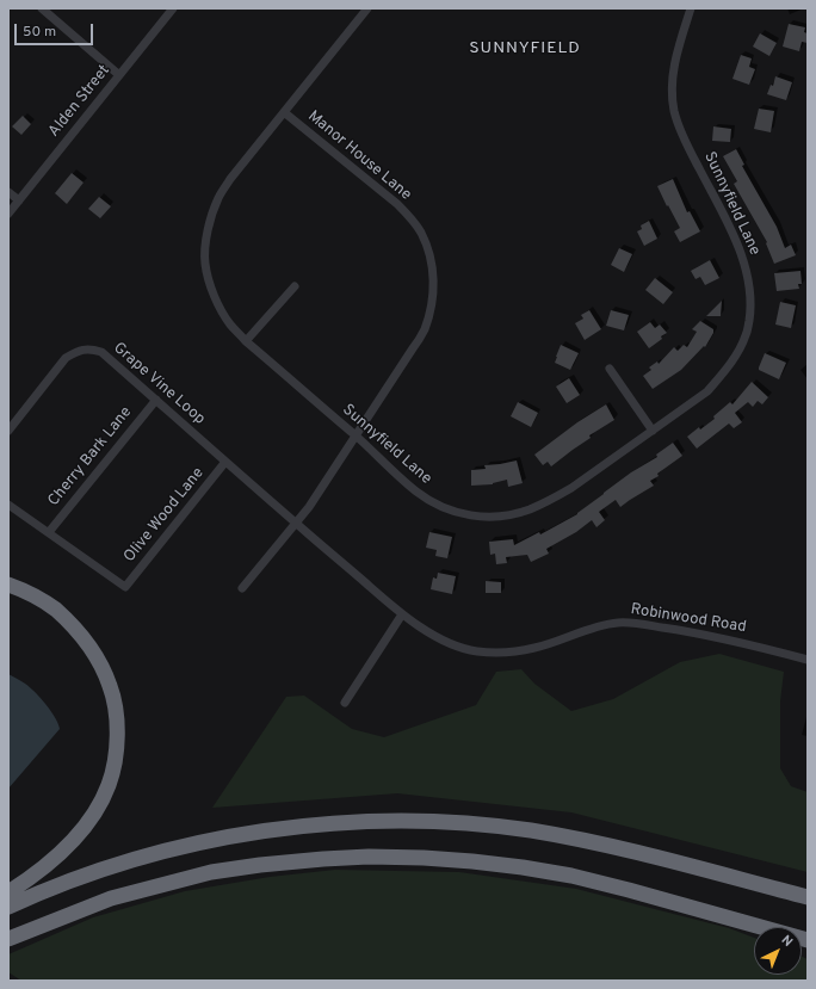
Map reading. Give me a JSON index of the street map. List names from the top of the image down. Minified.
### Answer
{"streets":{"street":["Alden Street","Manor House Lane","Sunnyfield Lane","Grape Vine Loop","Cherry Bark Lane","Olive Wood Lane","Robinwood Road"]},"crossings":[["Manor House Lane","Sunnyfield Lane"],["Manor House Lane","Grape Vine Loop"],["Manor House Lane","Robinwood Road"],["Grape Vine Loop","Cherry Bark Lane"],["Grape Vine Loop","Olive Wood Lane"],["Grape Vine Loop","Robinwood Road"],["Cherry Bark Lane","Olive Wood Lane"]],"districts":["SUNNYFIELD"],"scale_bar":"50 m","north":"top right"}
